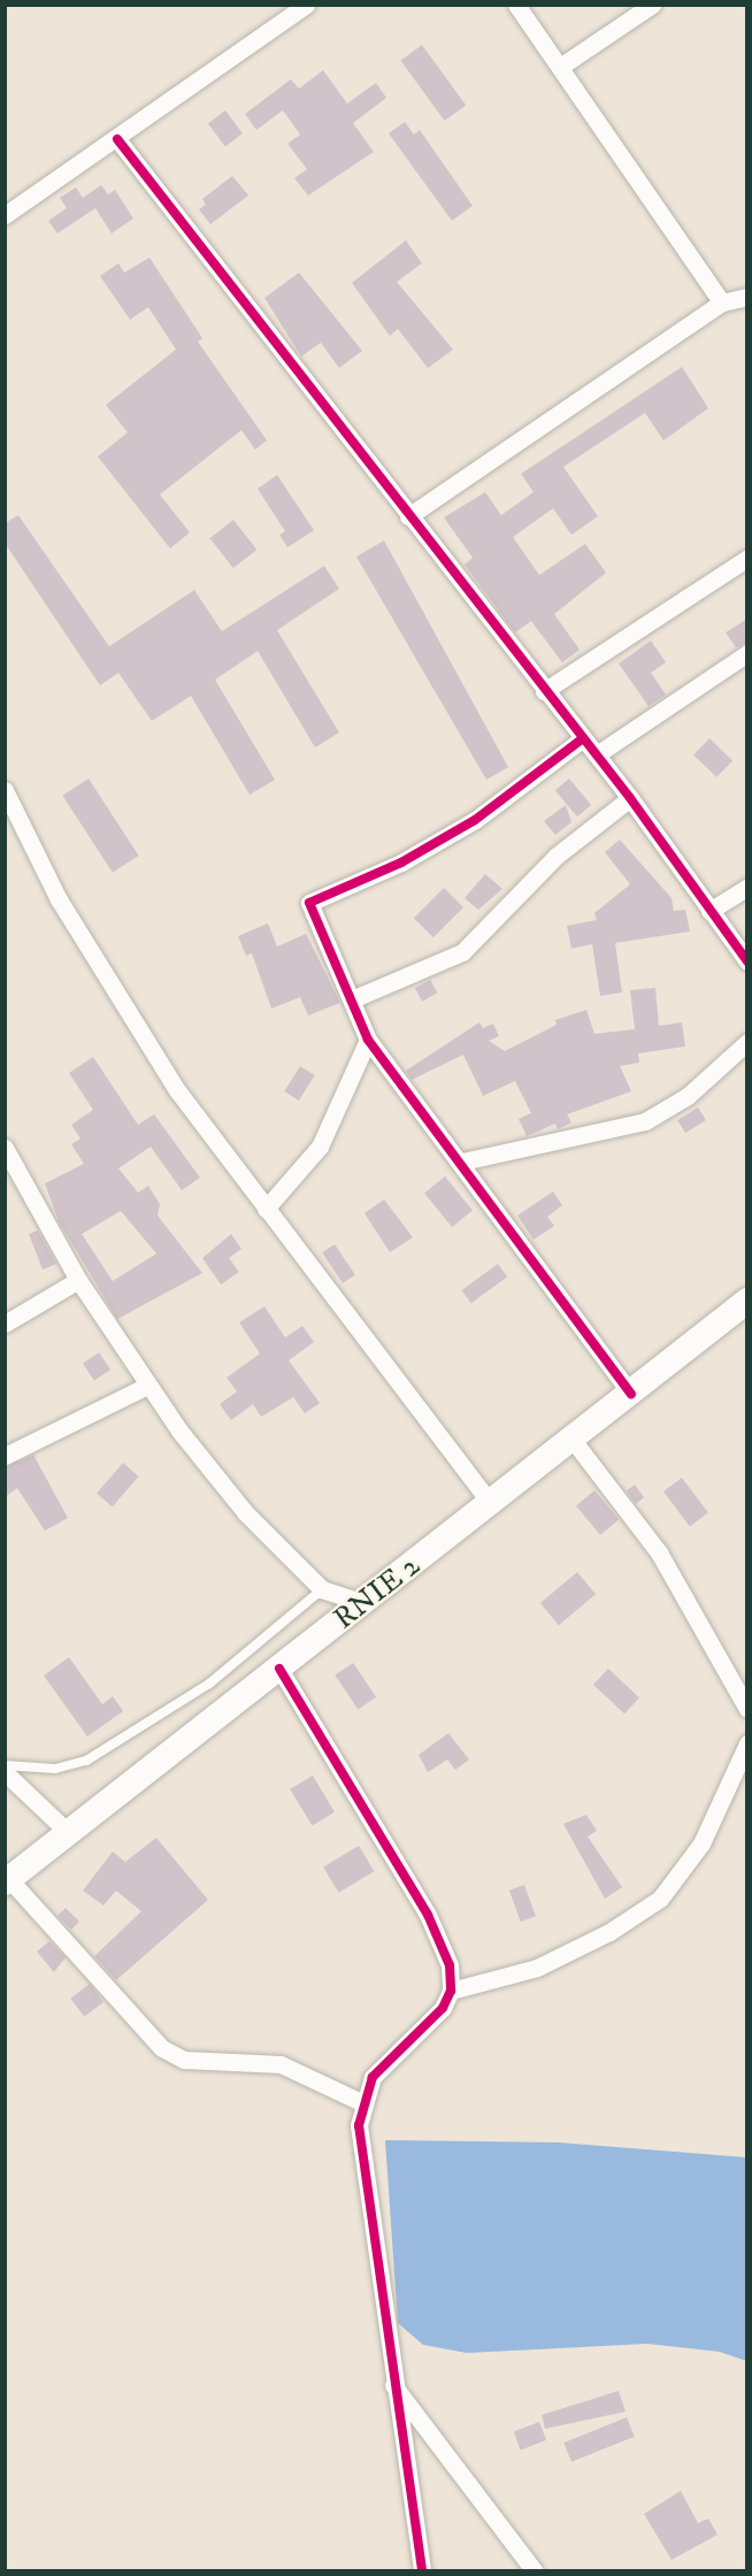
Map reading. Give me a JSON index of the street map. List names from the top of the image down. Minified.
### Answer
{"streets":{"main road":["RNIE 2"]}}
